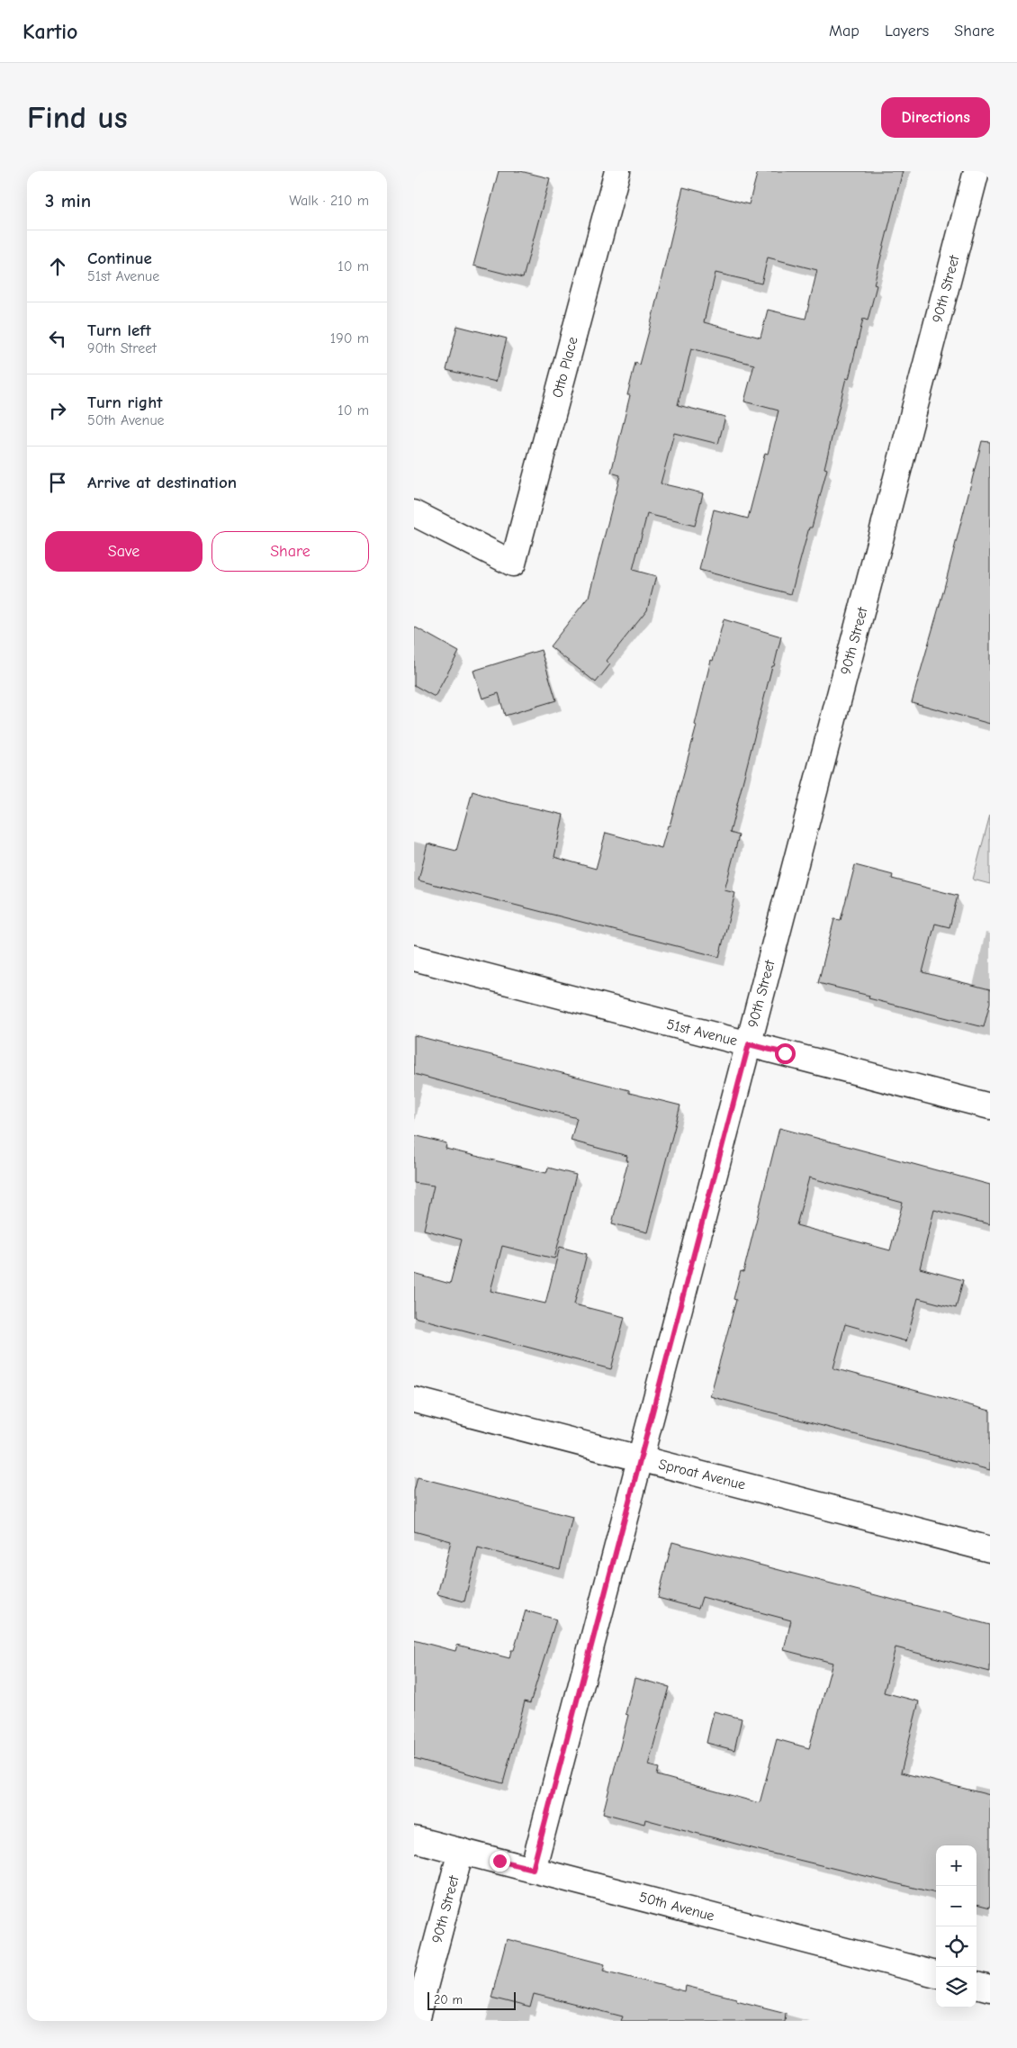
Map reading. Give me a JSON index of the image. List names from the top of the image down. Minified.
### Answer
{"streets":{"street":["90th Street","Otto Place","51st Avenue","Sproat Avenue","50th Avenue"]},"crossings":[["90th Street","51st Avenue"],["90th Street","Sproat Avenue"],["90th Street","50th Avenue"]],"scale_bar":"20 m","page":{"header":"Kartio","nav":["Map","Layers","Share"],"buttons":["Directions",["Save","Share"]],"title":"Find us","heading":["3 min","Walk · 210 m"],"list":[["Continue","51st Avenue","10 m"],["Turn left","90th Street","190 m"],["Turn right","50th Avenue","10 m"],"Arrive at destination"],"map_buttons":["+","−"],"scale":"20 m"}}
